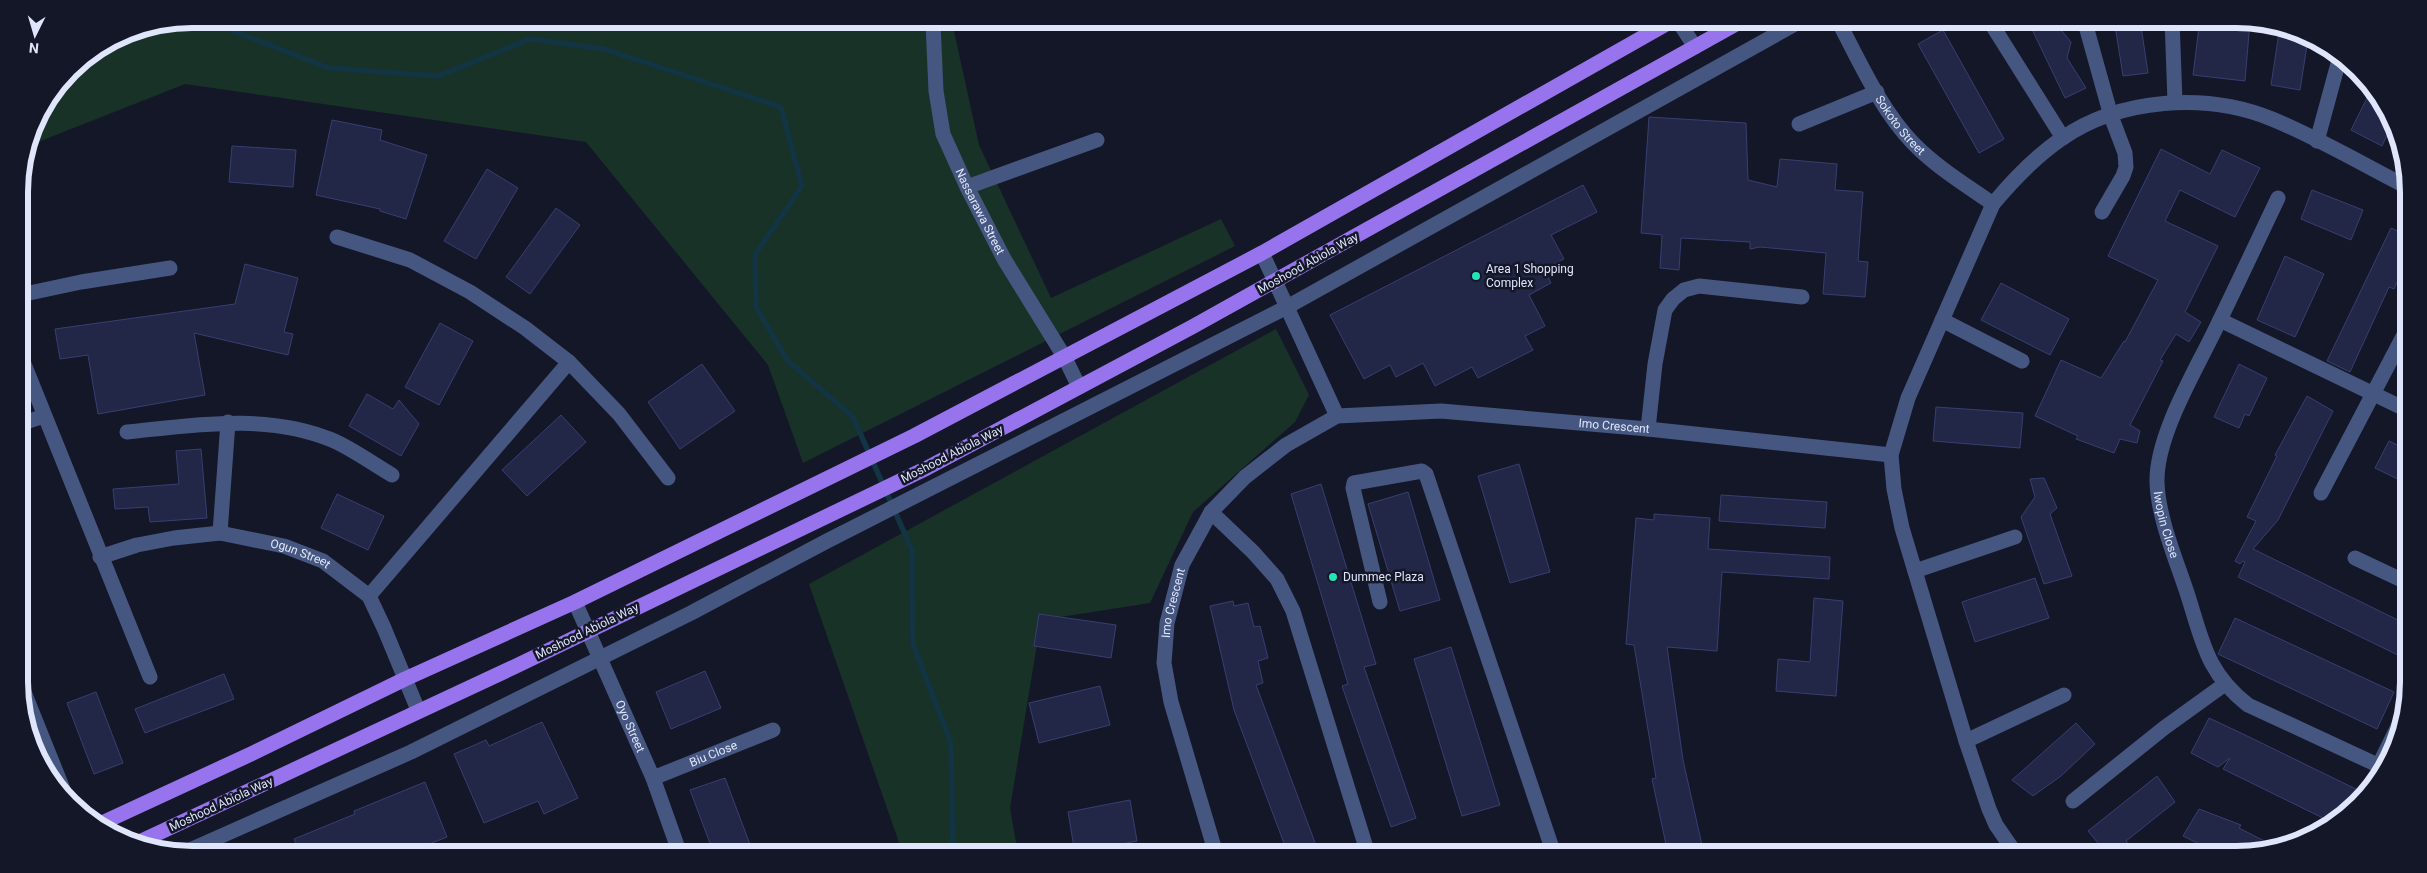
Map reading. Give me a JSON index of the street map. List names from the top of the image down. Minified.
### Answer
{"streets":{"main road":["Moshood Abiola Way"],"street":["Sokoto Street","Nassarawa Street","Imo Crescent","Iwopin Close","Ogun Street","Oyo Street","Biu Close"]},"crossings":[["Nassarawa Street","Moshood Abiola Way"],["Moshood Abiola Way","Ogun Street"],["Moshood Abiola Way","Oyo Street"],["Oyo Street","Biu Close"]],"places":["Area 1 Shopping Complex","Dummec Plaza"],"north":"bottom"}
